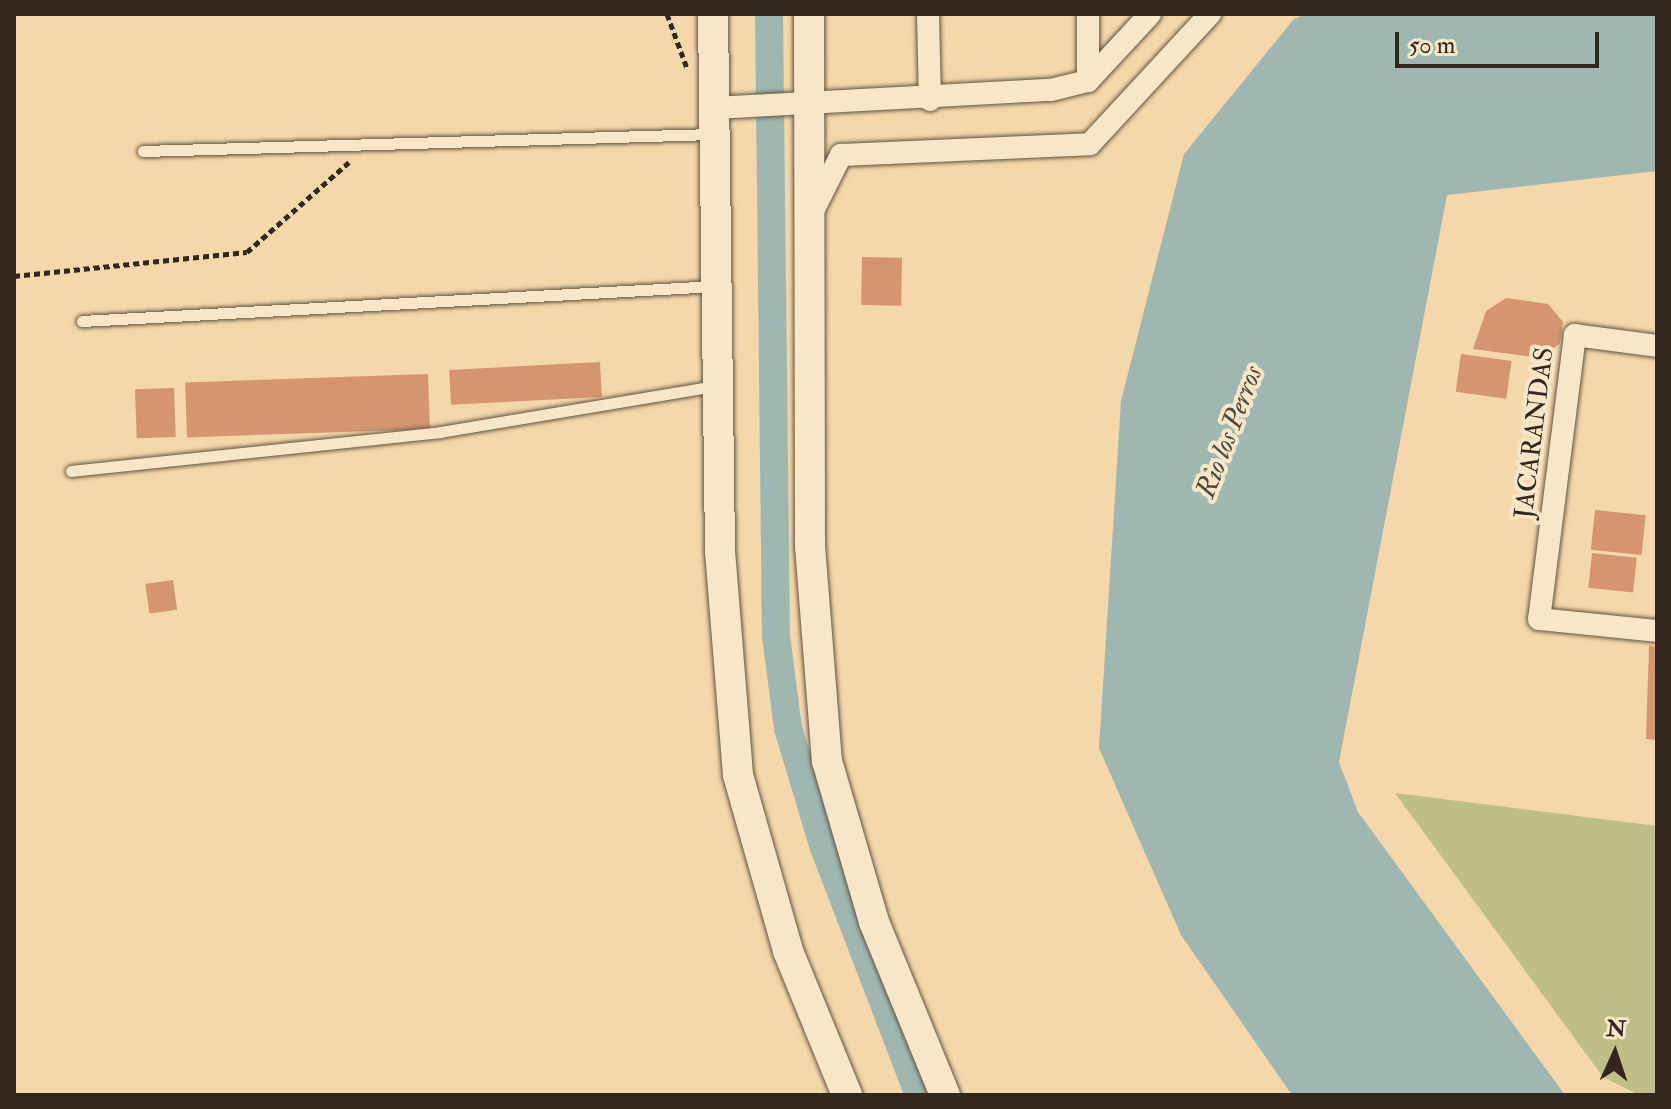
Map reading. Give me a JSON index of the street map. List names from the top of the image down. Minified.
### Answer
{"streets":{"street":["JACARANDAS"]},"water":["Rio los Perros"],"scale_bar":"50 m","north":"top"}
